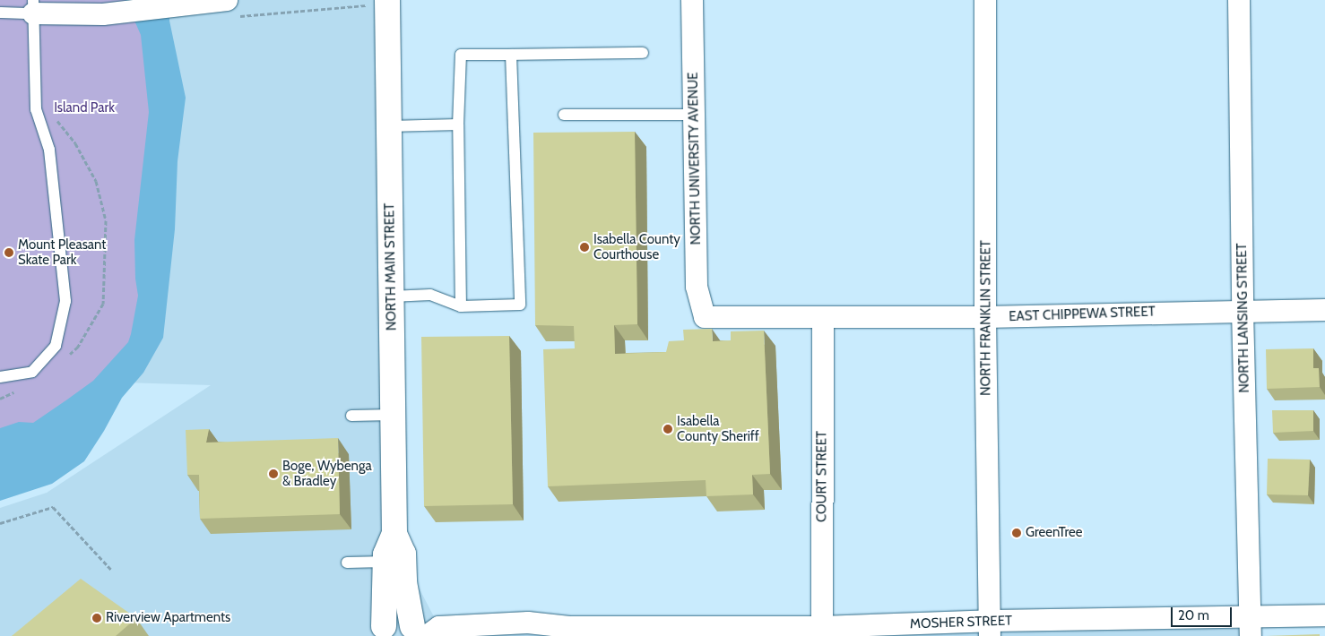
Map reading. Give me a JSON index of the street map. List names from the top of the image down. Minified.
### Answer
{"streets":{"street":["NORTH UNIVERSITY AVENUE","NORTH MAIN STREET","EAST CHIPPEWA STREET","NORTH FRANKLIN STREET","NORTH LANSING STREET","COURT STREET","MOSHER STREET"]},"crossings":[["NORTH UNIVERSITY AVENUE","EAST CHIPPEWA STREET"],["NORTH MAIN STREET","MOSHER STREET"],["EAST CHIPPEWA STREET","NORTH FRANKLIN STREET"],["EAST CHIPPEWA STREET","NORTH LANSING STREET"],["EAST CHIPPEWA STREET","COURT STREET"],["NORTH FRANKLIN STREET","MOSHER STREET"],["NORTH LANSING STREET","MOSHER STREET"],["COURT STREET","MOSHER STREET"]],"parks":["Island Park"],"places":["Isabella County Courthouse","Mount Pleasant Skate Park","Isabella County Sheriff","Boge, Wybenga & Bradley","GreenTree","Riverview Apartments"],"scale_bar":"20 m"}
